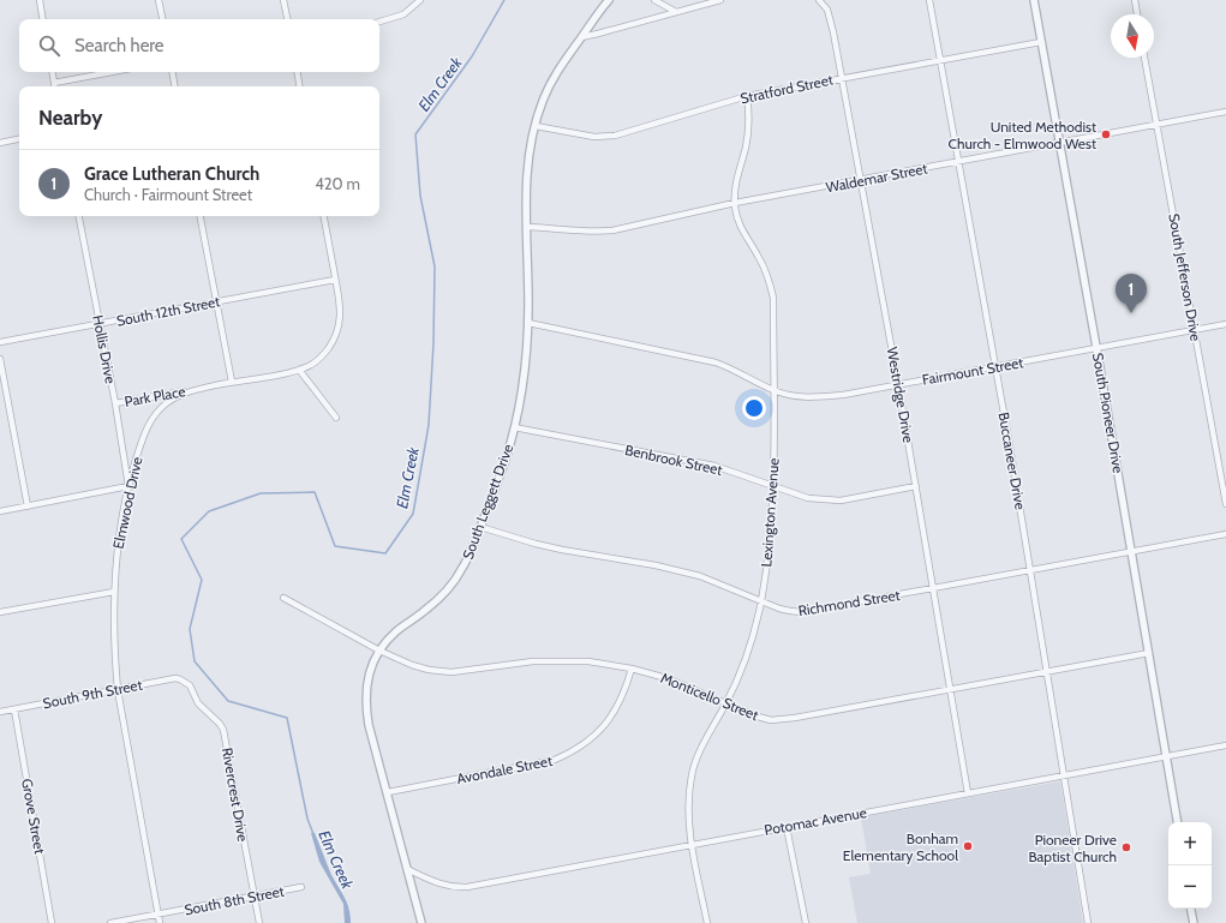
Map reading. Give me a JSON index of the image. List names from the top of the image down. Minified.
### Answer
{"streets":{"street":["Stratford Street","Waldemar Street","South Jefferson Drive","South 12th Street","Hollis Drive","Fairmount Street","Westridge Drive","Park Place","South Pioneer Drive","Benbrook Street","Buccaneer Drive","South Leggett Drive","Elmwood Drive","Lexington Avenue","Richmond Street","South 9th Street","Monticello Street","Avondale Street","Rivercrest Drive","Grove Street","Potomac Avenue","South 8th Street"]},"crossings":[["Stratford Street","Westridge Drive"],["Stratford Street","South Pioneer Drive"],["Stratford Street","Buccaneer Drive"],["Stratford Street","South Leggett Drive"],["Stratford Street","Lexington Avenue"],["Waldemar Street","South Jefferson Drive"],["Waldemar Street","Westridge Drive"],["Waldemar Street","South Pioneer Drive"],["Waldemar Street","Buccaneer Drive"],["Waldemar Street","South Leggett Drive"],["Waldemar Street","Lexington Avenue"],["South Jefferson Drive","Fairmount Street"],["South 12th Street","Hollis Drive"],["South 12th Street","Elmwood Drive"],["Hollis Drive","Park Place"],["Hollis Drive","Elmwood Drive"],["Fairmount Street","Westridge Drive"],["Fairmount Street","South Pioneer Drive"],["Fairmount Street","Buccaneer Drive"],["Fairmount Street","South Leggett Drive"],["Fairmount Street","Lexington Avenue"],["Westridge Drive","Benbrook Street"],["Westridge Drive","Richmond Street"],["Westridge Drive","Monticello Street"],["Westridge Drive","Potomac Avenue"],["Park Place","Elmwood Drive"],["South Pioneer Drive","Richmond Street"],["South Pioneer Drive","Monticello Street"],["South Pioneer Drive","Potomac Avenue"],["Benbrook Street","South Leggett Drive"],["Benbrook Street","Lexington Avenue"],["Buccaneer Drive","Richmond Street"],["Buccaneer Drive","Monticello Street"],["Buccaneer Drive","Potomac Avenue"],["South Leggett Drive","Richmond Street"],["South Leggett Drive","Monticello Street"],["South Leggett Drive","Avondale Street"],["South Leggett Drive","Potomac Avenue"],["Elmwood Drive","South 9th Street"],["Elmwood Drive","South 8th Street"],["Lexington Avenue","Richmond Street"],["Lexington Avenue","Monticello Street"],["Lexington Avenue","Potomac Avenue"],["South 9th Street","Rivercrest Drive"],["South 9th Street","Grove Street"],["Monticello Street","Avondale Street"],["Rivercrest Drive","South 8th Street"]],"water":["Elm Creek"],"places":["United Methodist Church - Elmwood West","Bonham Elementary School","Pioneer Drive Baptist Church"],"north":"bottom","page":{"search":"Search here","heading":"Nearby","list":[{"mark":"1","name":"Grace Lutheran Church","note":"Church · Fairmount Street","value":"420 m"}],"pins":"1","map_buttons":["+","−"]}}
